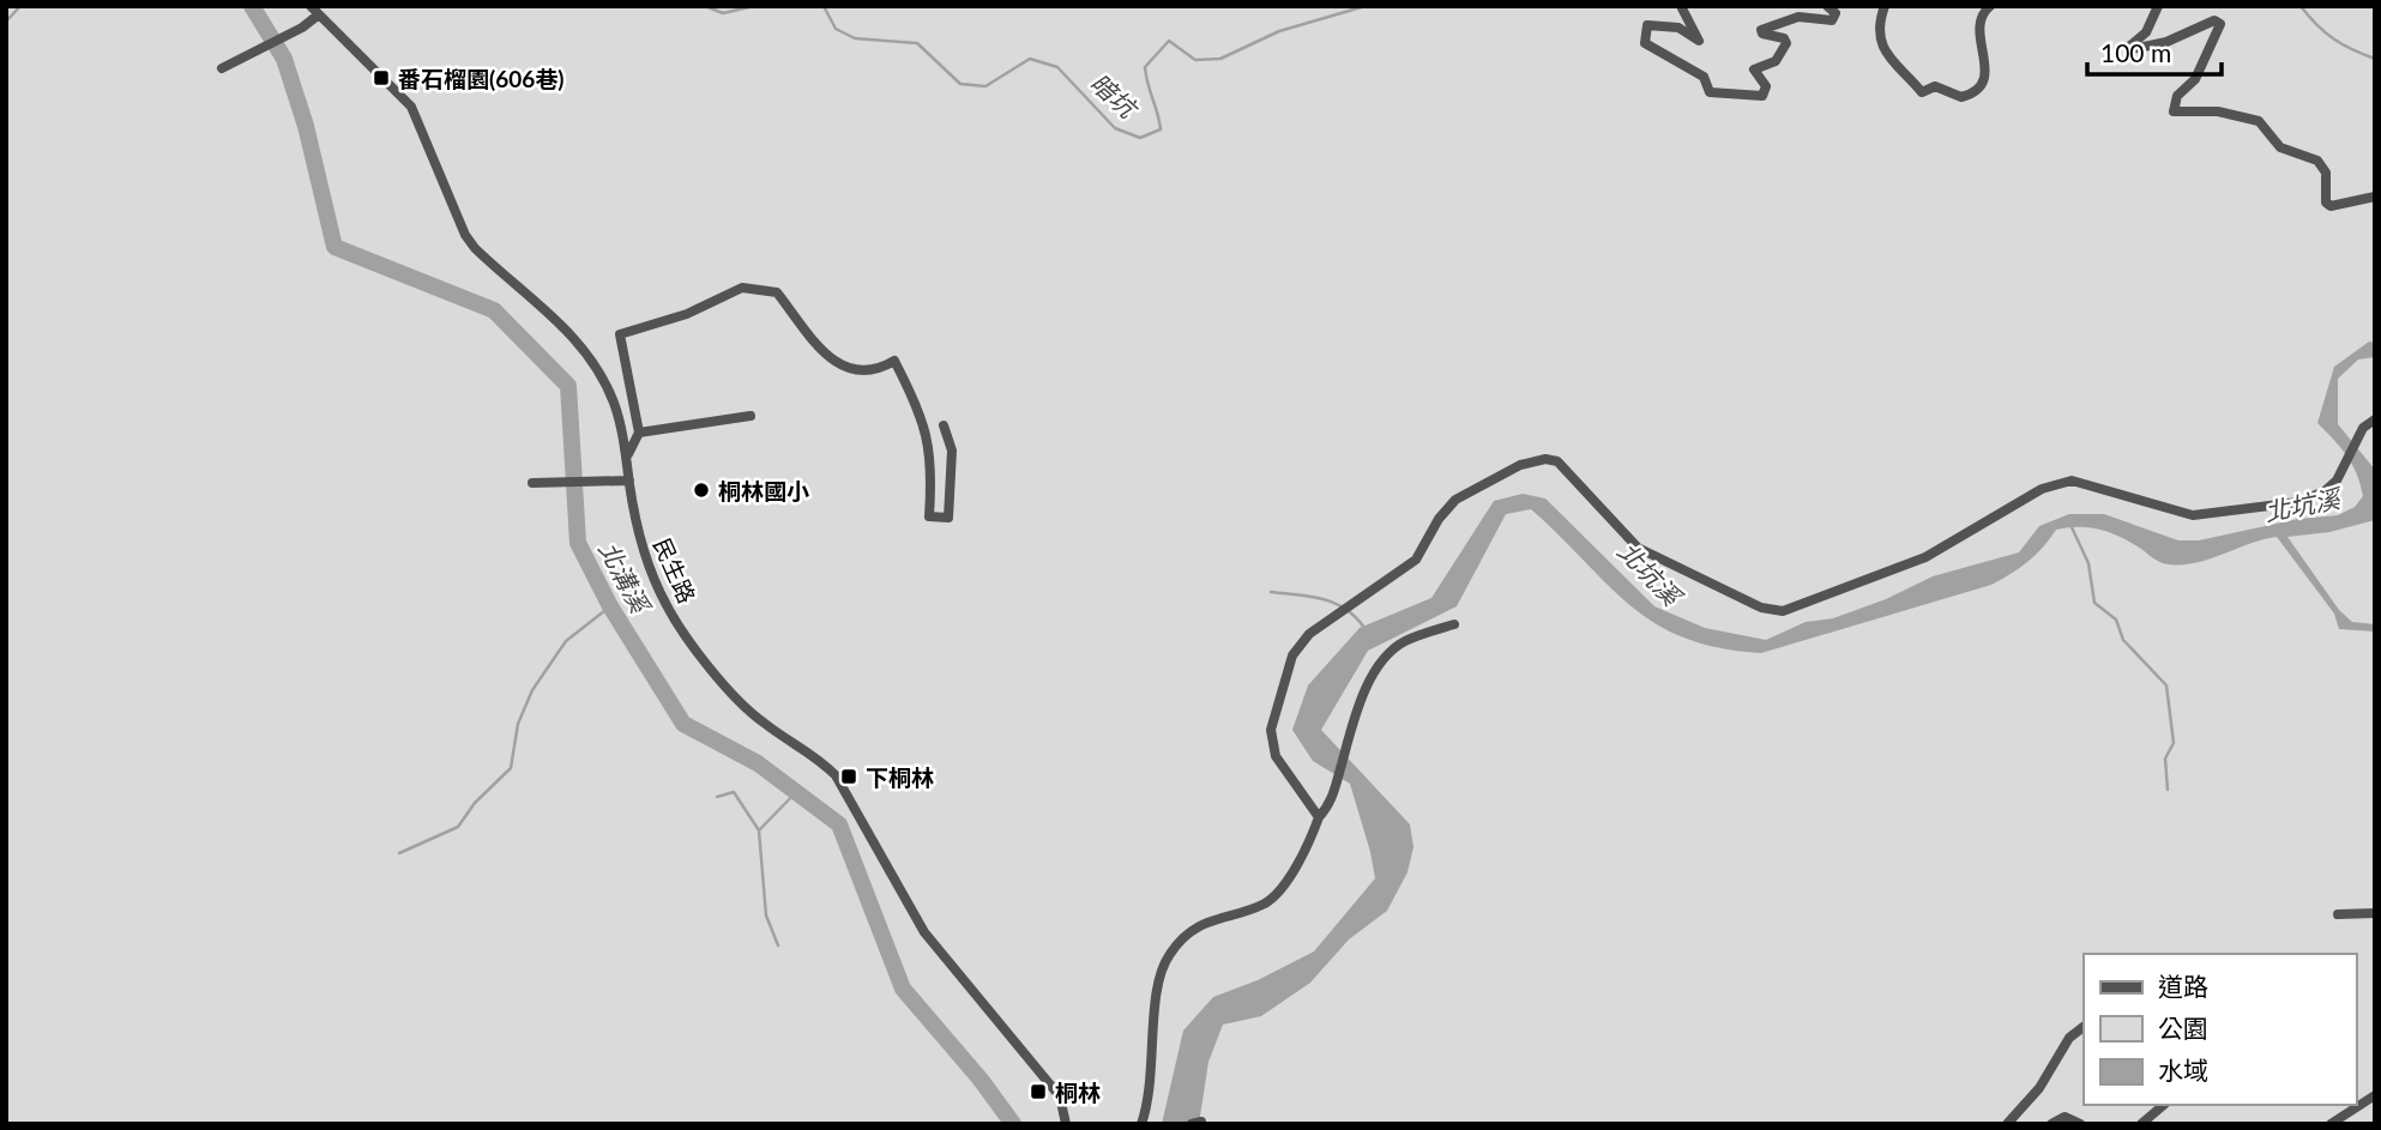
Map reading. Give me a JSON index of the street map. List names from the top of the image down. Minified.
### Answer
{"streets":{"street":["民生路"]},"water":["暗坑","北坑溪","北溝溪"],"places":{"transit":["番石榴園(606巷)","下桐林","桐林"],"other":["桐林國小"]},"legend":["道路","公園","水域"],"scale_bar":"100 m"}
